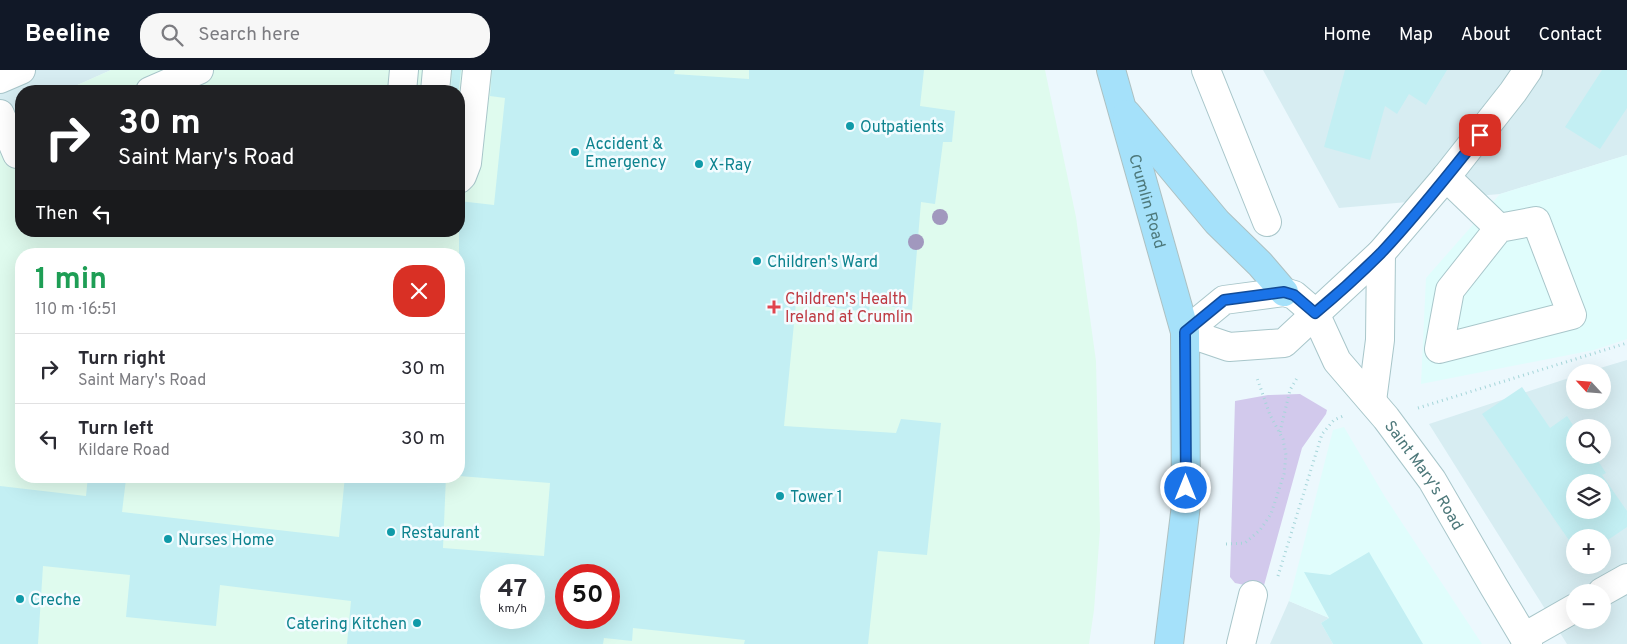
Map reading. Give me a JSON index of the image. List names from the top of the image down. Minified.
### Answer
{"streets":{"main road":["Crumlin Road"],"street":["Saint Mary's Road"]},"places":{"other":["Outpatients","Accident & Emergency","X-Ray","Children's Ward","Tower 1","Restaurant","Nurses Home","Creche","Catering Kitchen"],"health":["Children's Health Ireland at Crumlin"]},"north":"top left","page":{"header":"Beeline","search":"Search here","nav":["Home","Map","About","Contact"],"turn":["30 m","Saint Mary's Road"],"then":"Then","heading":["1 min","110 m · 16:51"],"list":[{"name":"Turn right","note":"Saint Mary's Road","value":"30 m"},{"name":"Turn left","note":"Kildare Road","value":"30 m"}],"map_buttons":["+","−"],"speed":"47 km/h","limit":"50"}}
